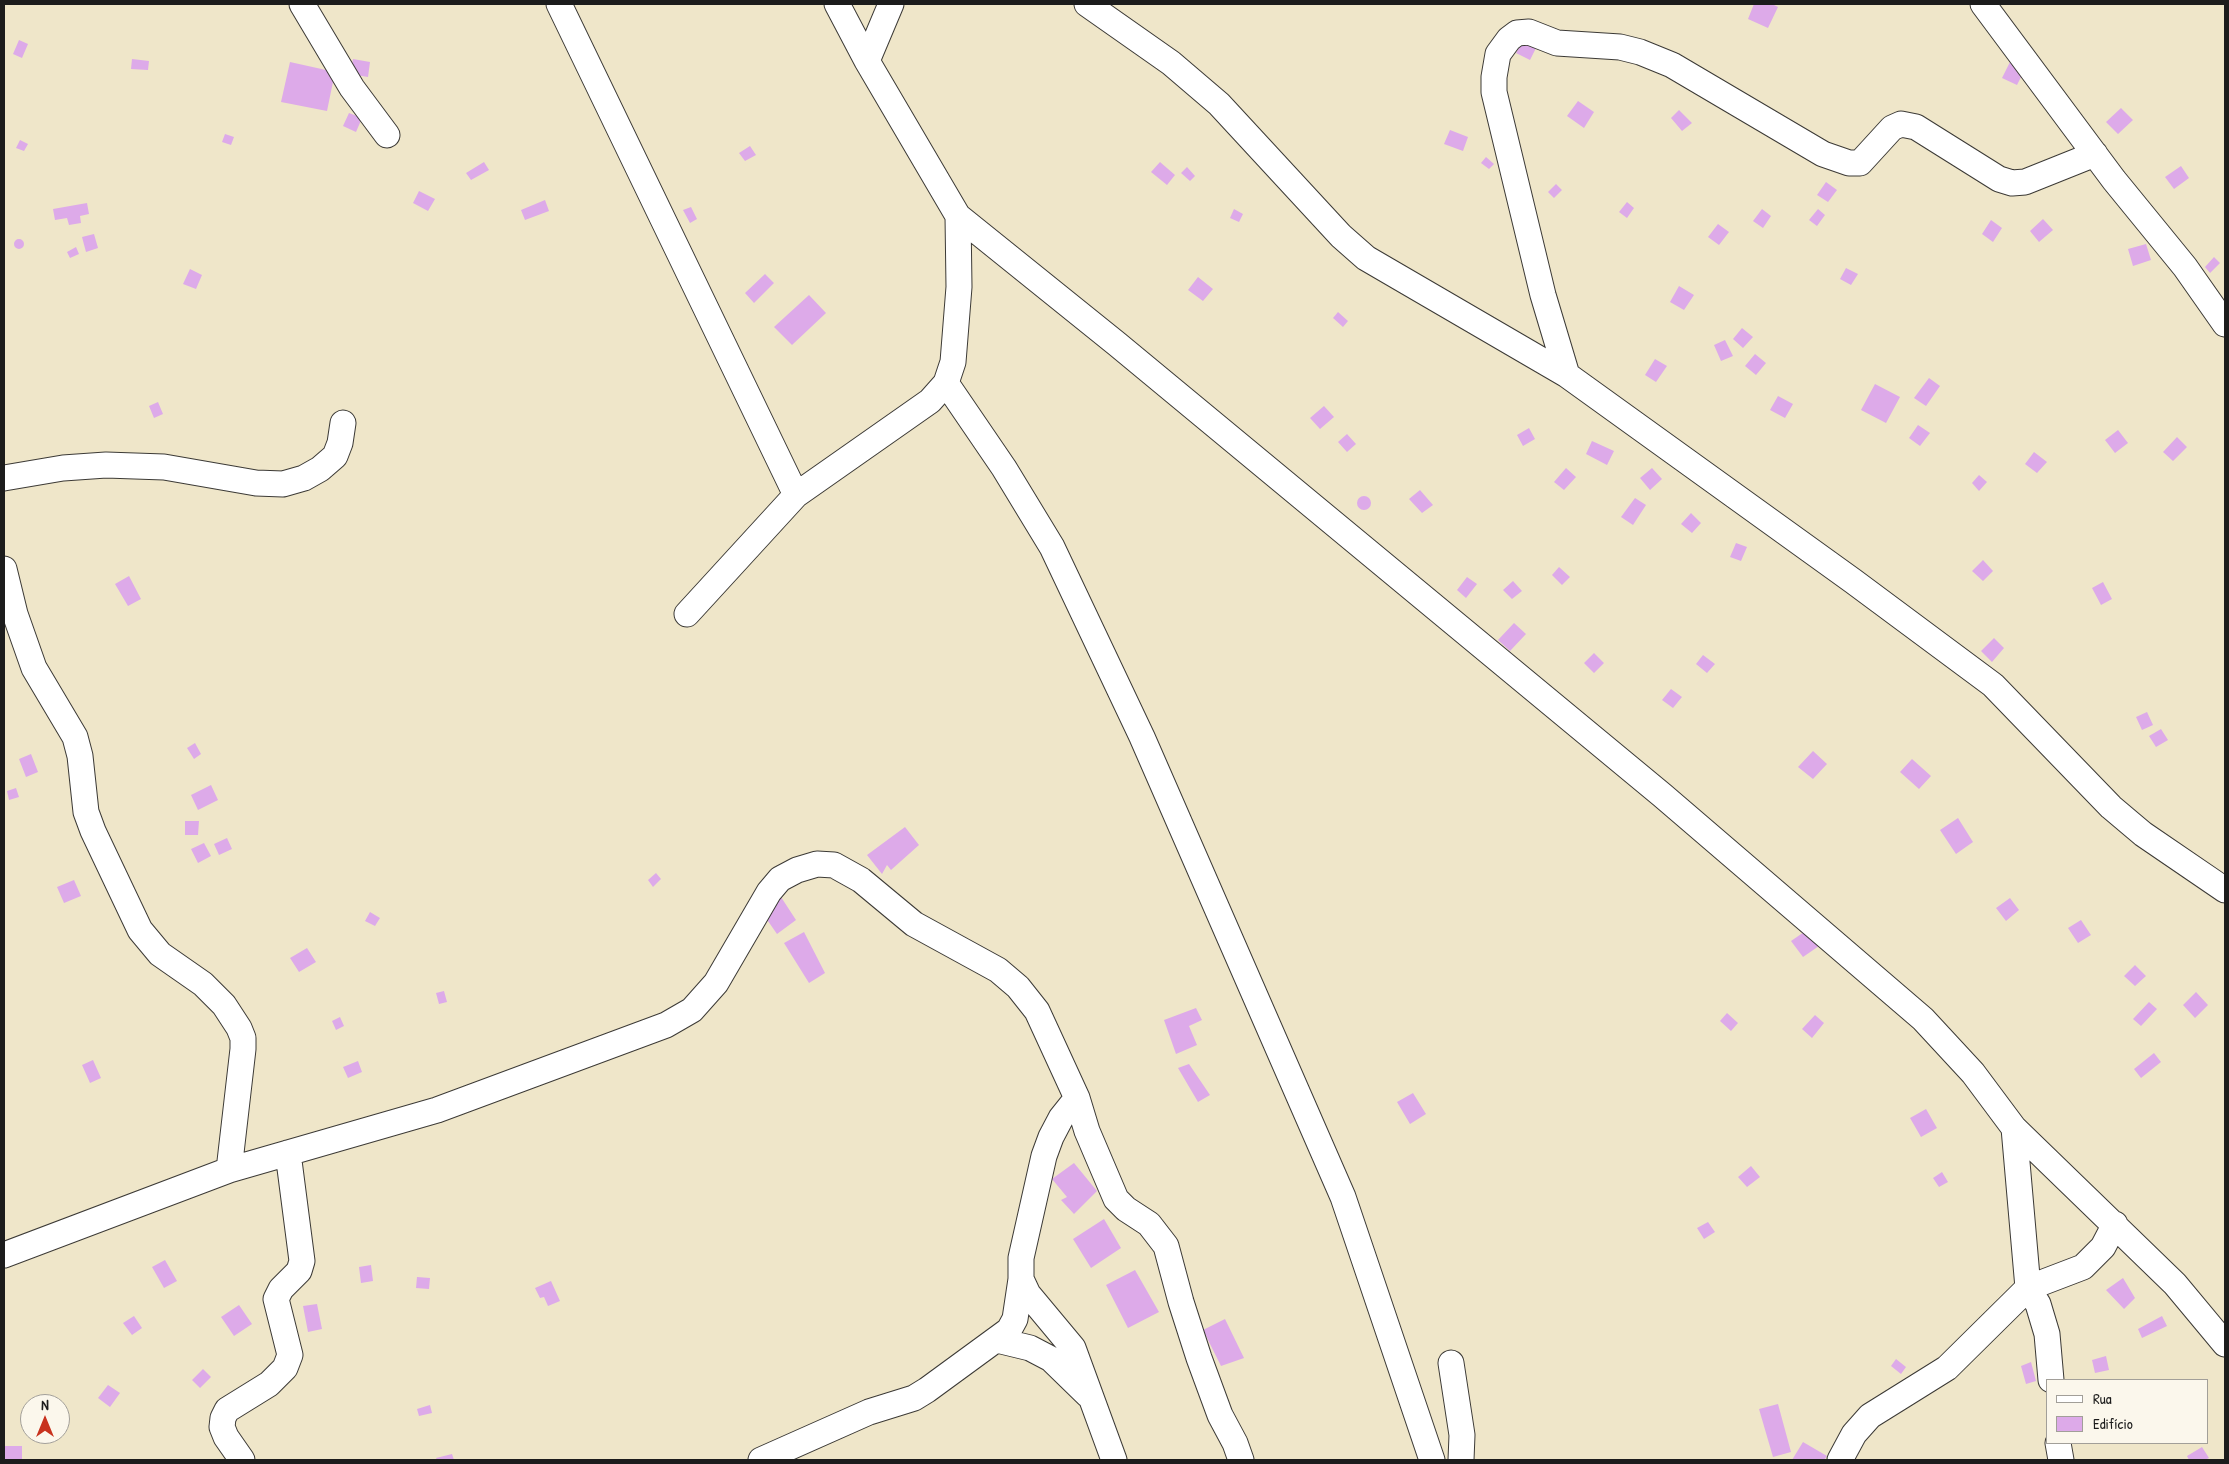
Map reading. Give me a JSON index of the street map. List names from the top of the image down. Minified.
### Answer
{"legend":["Rua","Edifício"],"north":"top"}
